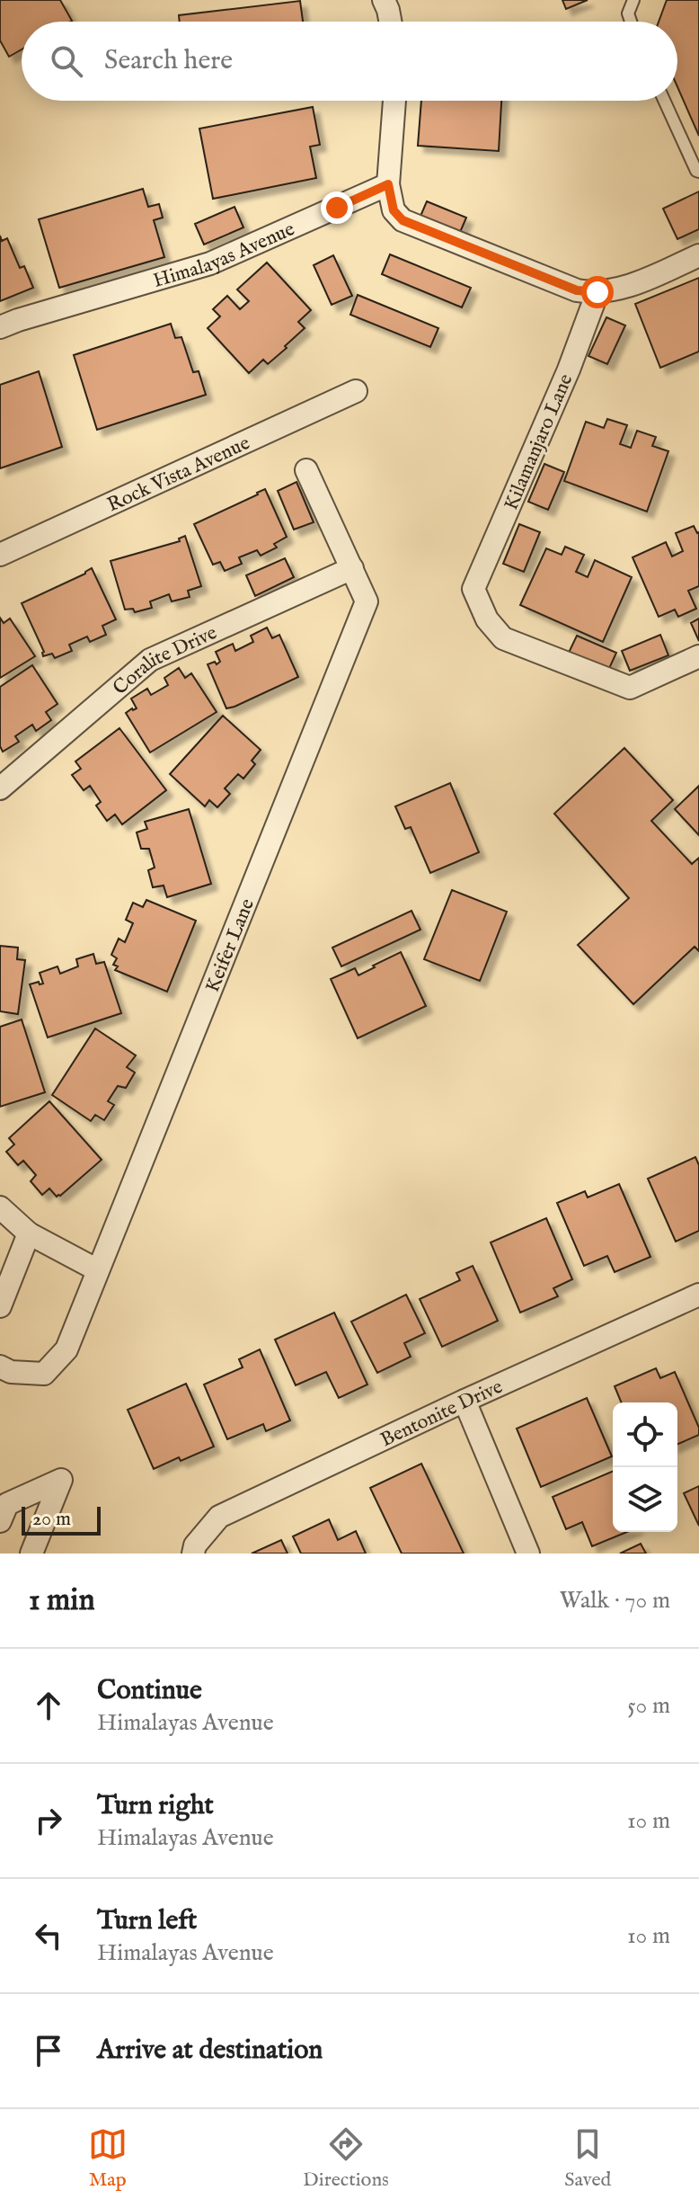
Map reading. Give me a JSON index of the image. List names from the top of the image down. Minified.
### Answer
{"streets":{"street":["Himalayas Avenue","Kilamanjaro Lane","Rock Vista Avenue","Coralite Drive","Keifer Lane","Bentonite Drive"]},"crossings":[["Coralite Drive","Keifer Lane"]],"scale_bar":"20 m","page":{"search":"Search here","scale":"20 m","heading":["1 min","Walk · 70 m"],"list":[["Continue","Himalayas Avenue","50 m"],["Turn right","Himalayas Avenue","10 m"],["Turn left","Himalayas Avenue","10 m"],"Arrive at destination"],"nav":["Map","Directions","Saved"]}}
